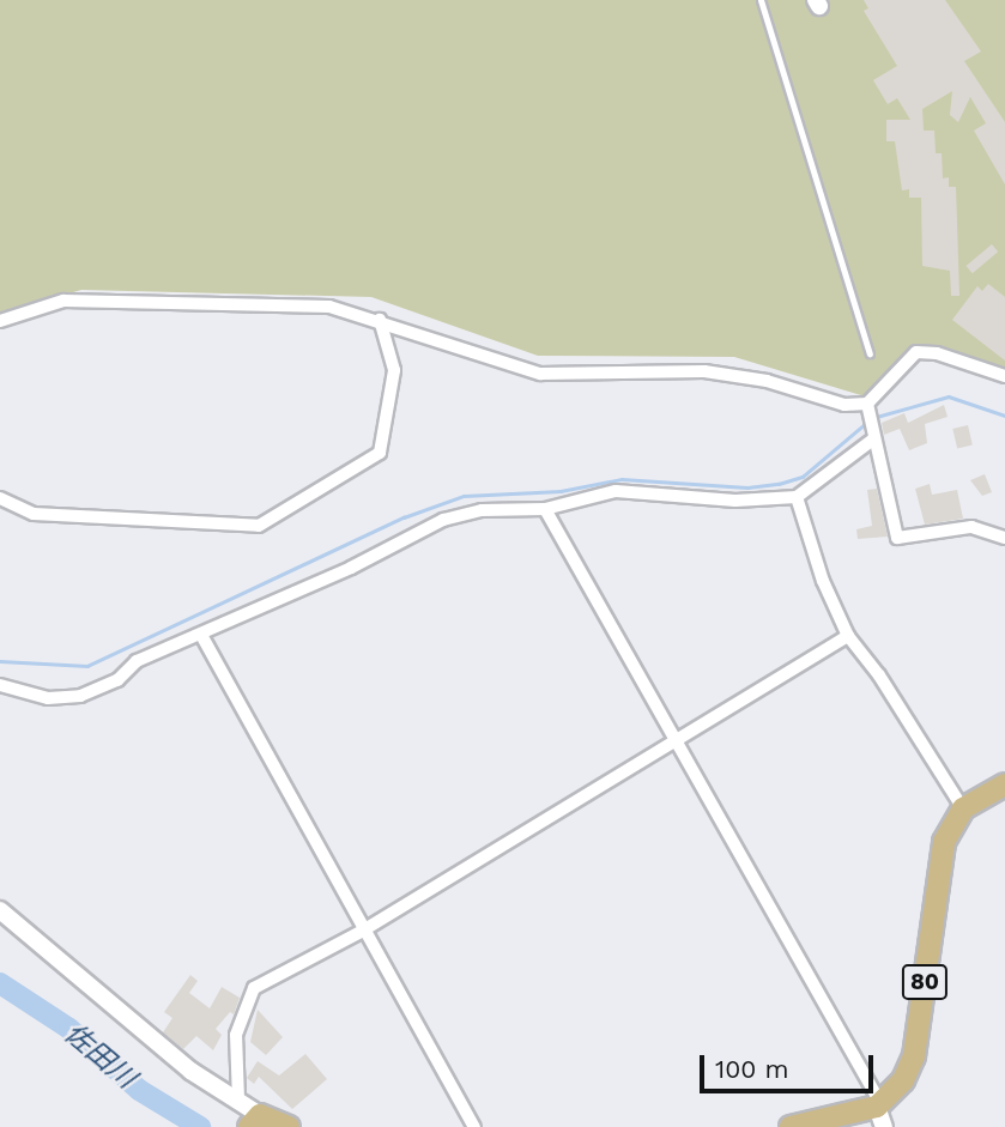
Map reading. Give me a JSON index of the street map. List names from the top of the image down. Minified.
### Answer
{"streets":{"main road":["80"]},"water":["佐田川"],"scale_bar":"100 m"}
